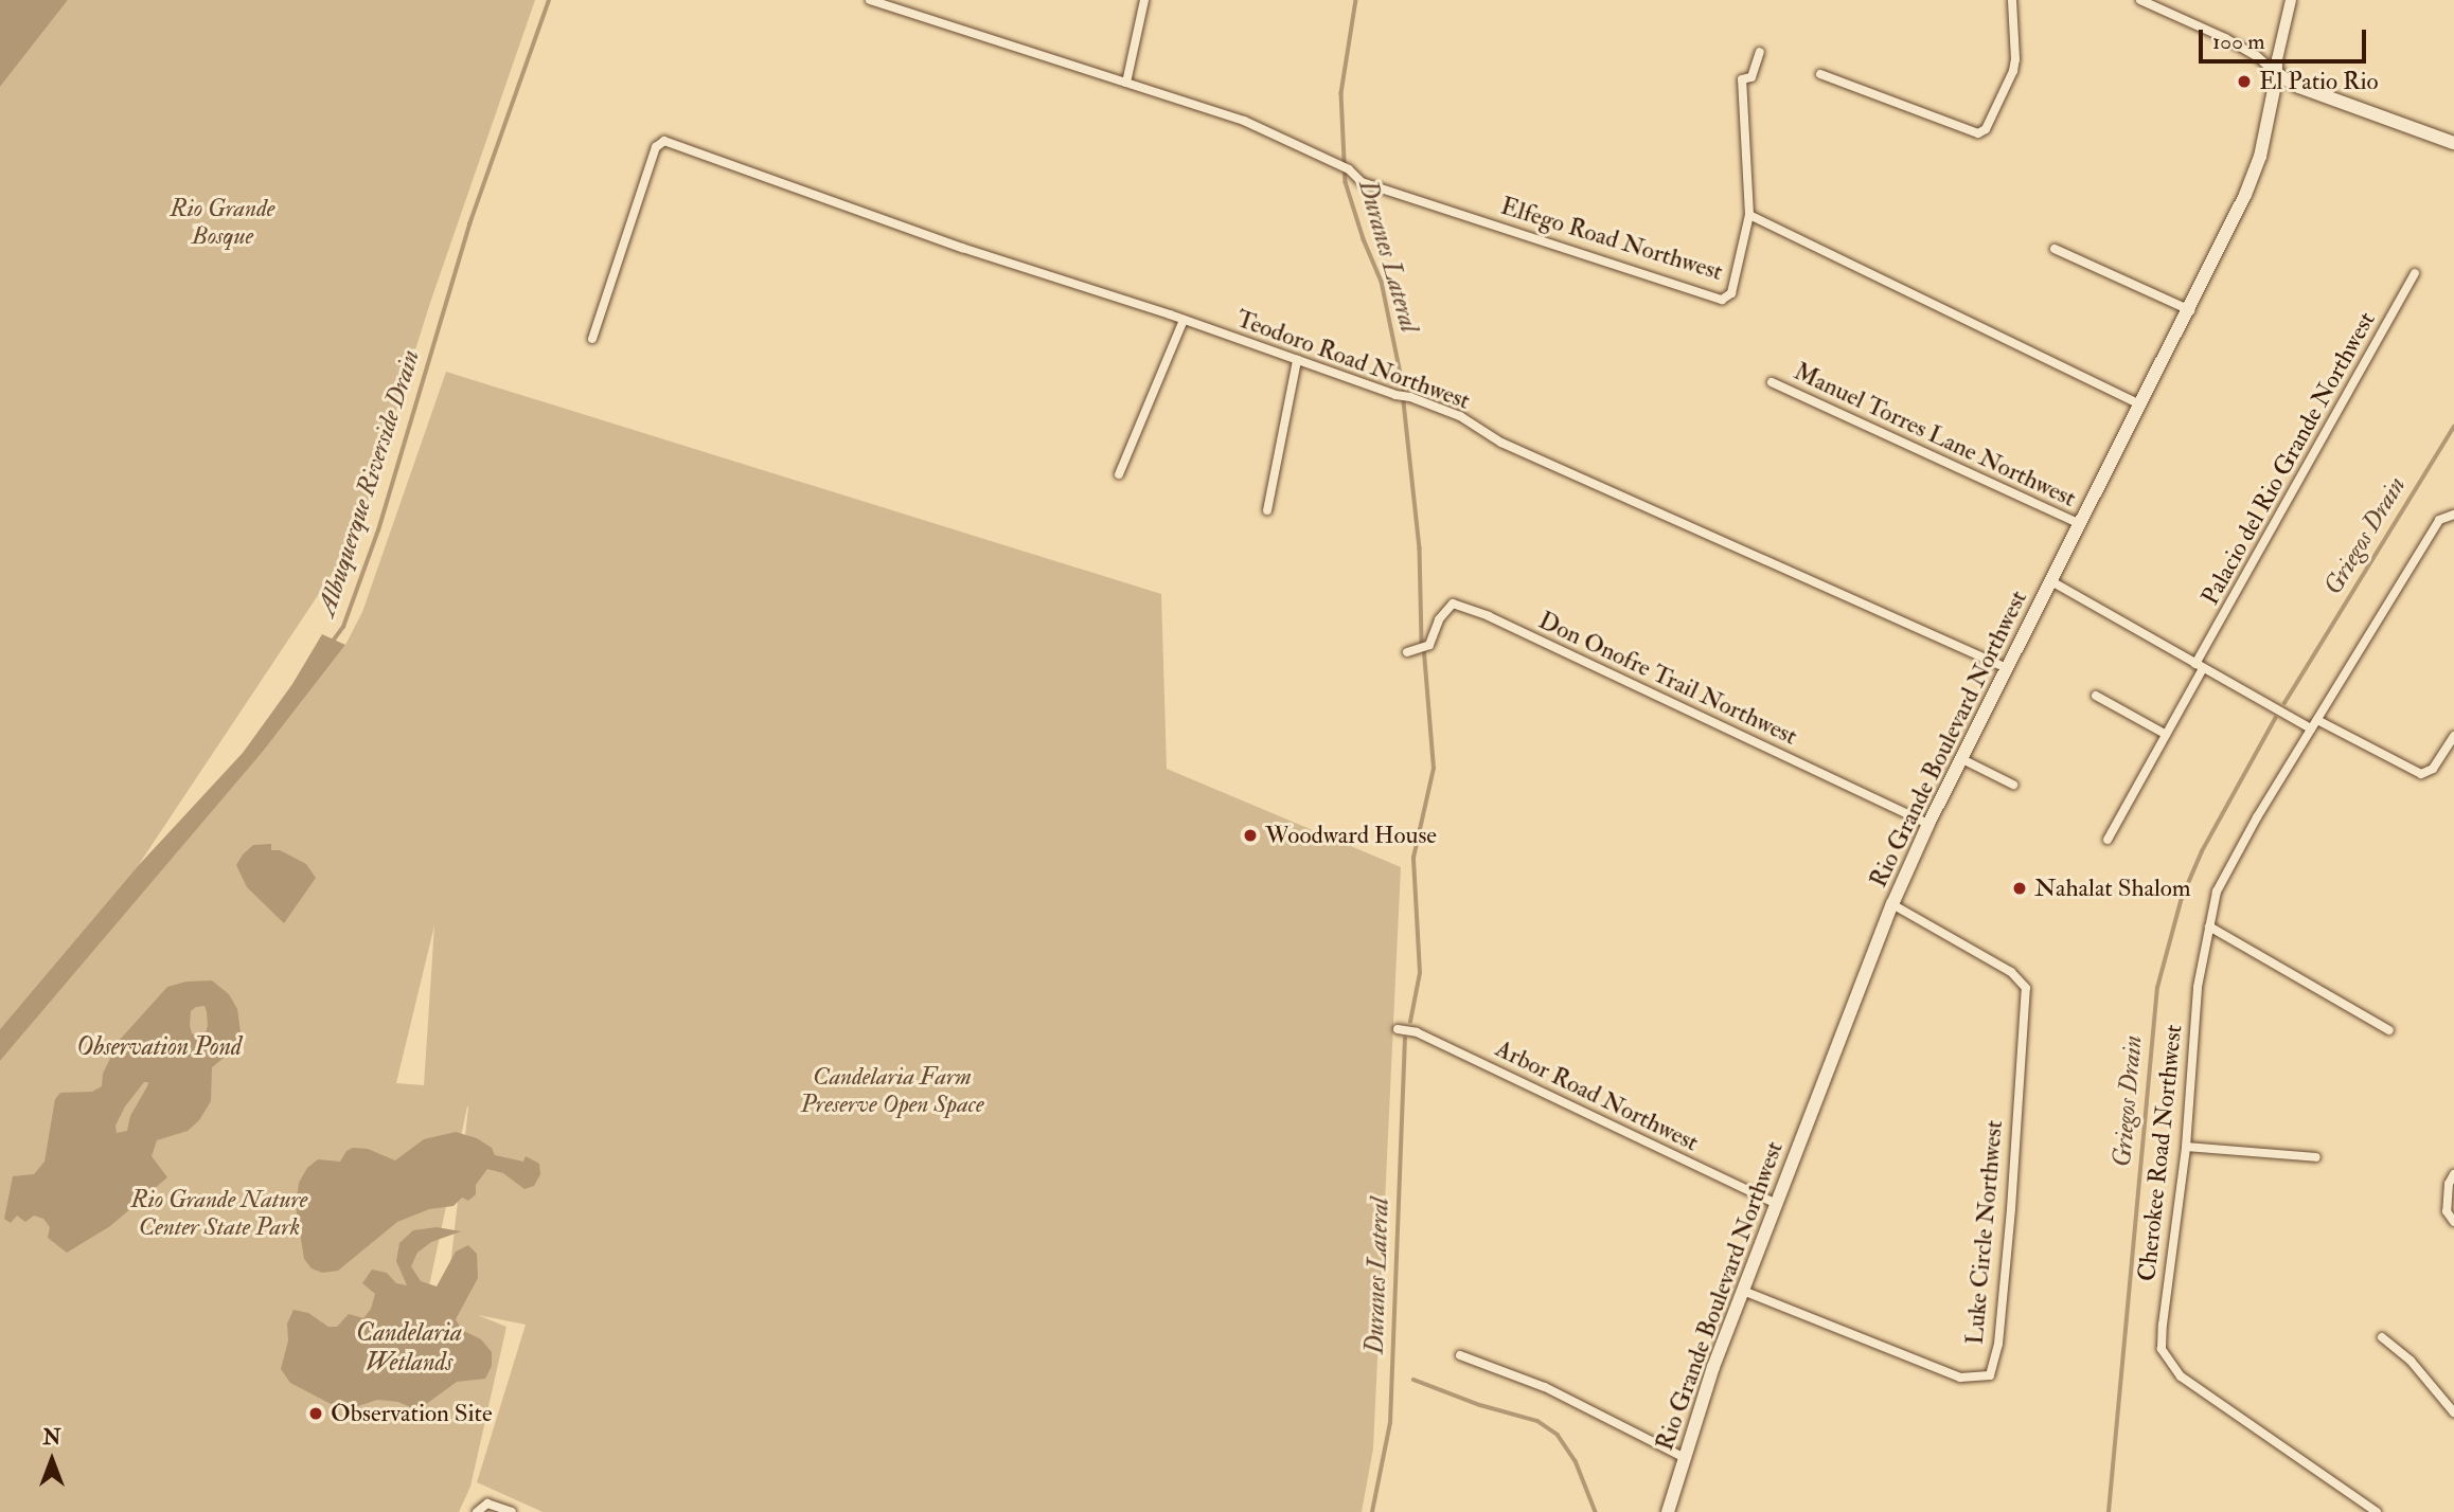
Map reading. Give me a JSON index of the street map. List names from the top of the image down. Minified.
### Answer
{"streets":{"main road":["Rio Grande Boulevard Northwest"],"street":["Elfego Road Northwest","Teodoro Road Northwest","Manuel Torres Lane Northwest","Palacio del Rio Grande Northwest","Don Onofre Trail Northwest","Arbor Road Northwest","Cherokee Road Northwest","Luke Circle Northwest"]},"crossings":[["Teodoro Road Northwest","Rio Grande Boulevard Northwest"],["Manuel Torres Lane Northwest","Rio Grande Boulevard Northwest"],["Don Onofre Trail Northwest","Rio Grande Boulevard Northwest"],["Rio Grande Boulevard Northwest","Arbor Road Northwest"],["Rio Grande Boulevard Northwest","Luke Circle Northwest"]],"water":["Duranes Lateral","Albuquerque Riverside Drain","Griegos Drain","Observation Pond","Candelaria Wetlands"],"parks":["Rio Grande Bosque","Candelaria Farm Preserve Open Space","Rio Grande Nature Center State Park"],"places":["El Patio Rio","Woodward House","Nahalat Shalom","Observation Site"],"scale_bar":"100 m","north":"top"}
